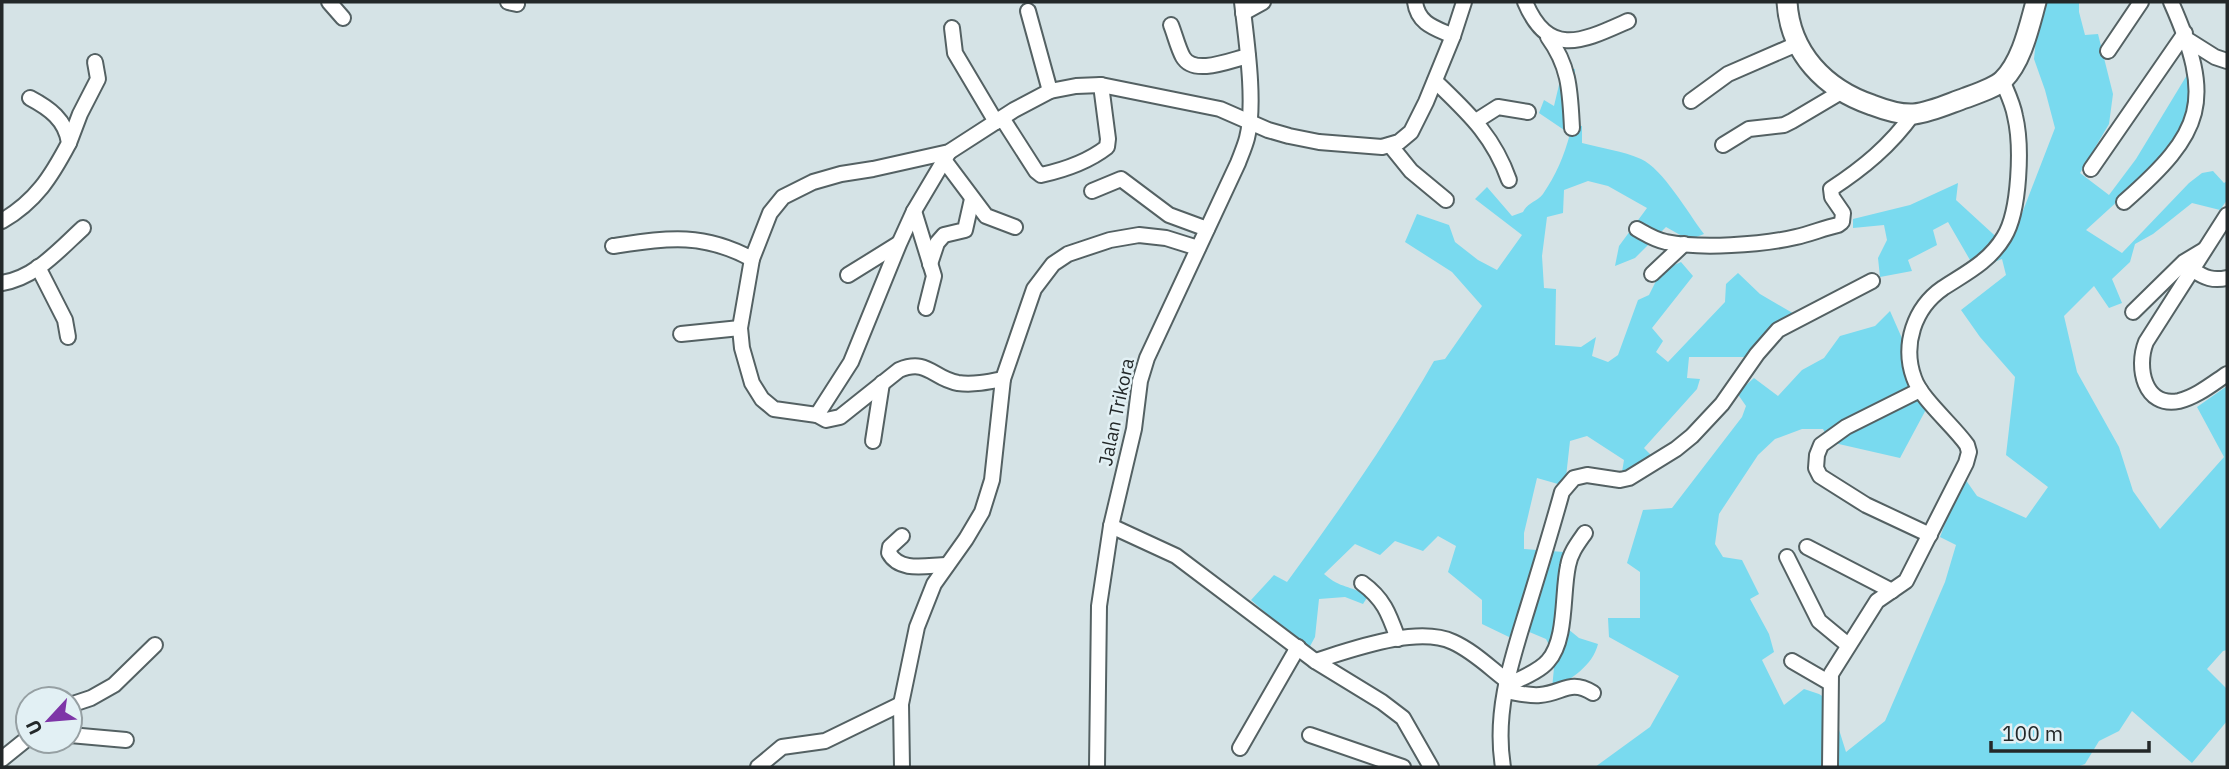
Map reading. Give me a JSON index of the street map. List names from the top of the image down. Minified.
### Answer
{"streets":{"street":["Jalan Trikora"]},"scale_bar":"100 m","north":"bottom left"}
